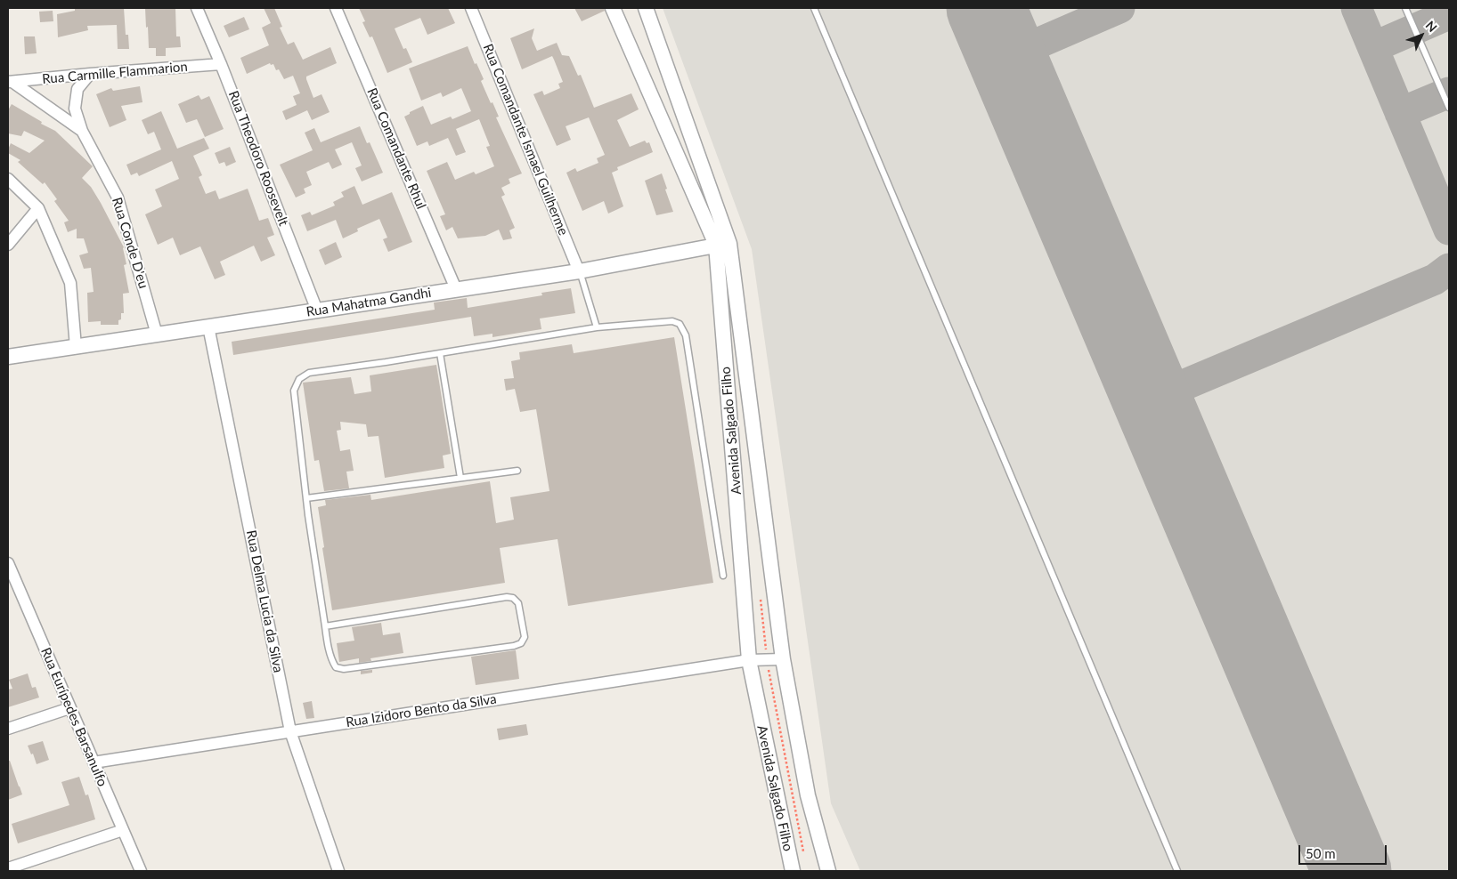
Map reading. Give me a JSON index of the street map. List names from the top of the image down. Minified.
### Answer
{"streets":{"street":["Rua Carmille Flammarion","Rua Comandante Ismael Guilherme","Rua Comandante Rhul","Rua Theodoro Roosevelt","Rua Conde D'eu","Rua Mahatma Gandhi","Avenida Salgado Filho","Rua Delma Lucia da Silva","Rua Izidoro Bento da Silva","Rua Eurípedes Barsanulfo"]},"crossings":[["Rua Carmille Flammarion","Rua Theodoro Roosevelt"],["Rua Carmille Flammarion","Rua Conde D'eu"],["Rua Comandante Ismael Guilherme","Rua Mahatma Gandhi"],["Rua Comandante Rhul","Rua Mahatma Gandhi"],["Rua Theodoro Roosevelt","Rua Mahatma Gandhi"],["Rua Conde D'eu","Rua Mahatma Gandhi"],["Rua Mahatma Gandhi","Avenida Salgado Filho"],["Rua Mahatma Gandhi","Rua Delma Lucia da Silva"],["Avenida Salgado Filho","Rua Izidoro Bento da Silva"],["Rua Delma Lucia da Silva","Rua Izidoro Bento da Silva"],["Rua Izidoro Bento da Silva","Rua Eurípedes Barsanulfo"]],"scale_bar":"50 m","north":"top right"}
